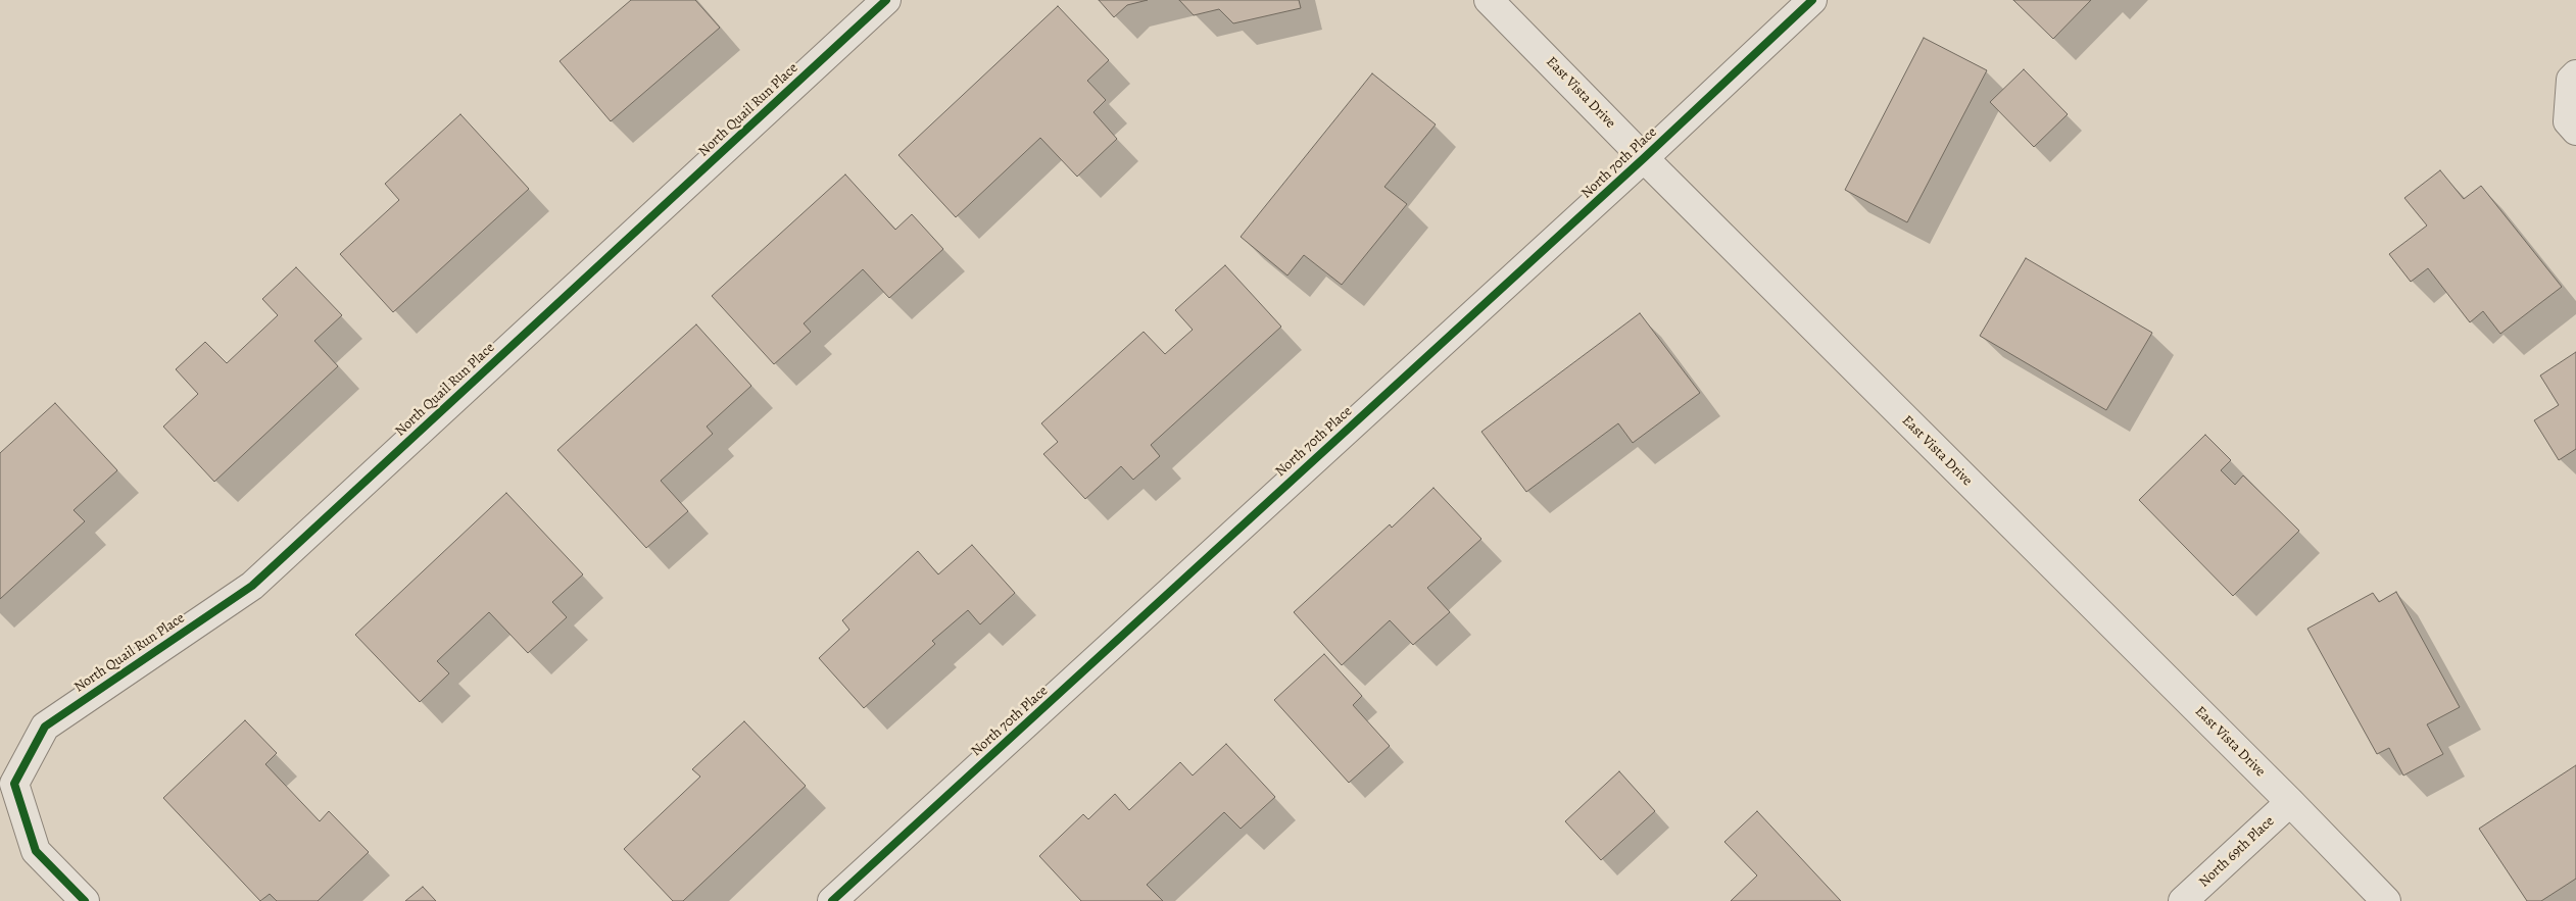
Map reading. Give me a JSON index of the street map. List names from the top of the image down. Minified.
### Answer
{"streets":{"street":["East Vista Drive","North Quail Run Place","North 70th Place","North 69th Place"]},"crossings":[["East Vista Drive","North 70th Place"],["East Vista Drive","North 69th Place"]]}
